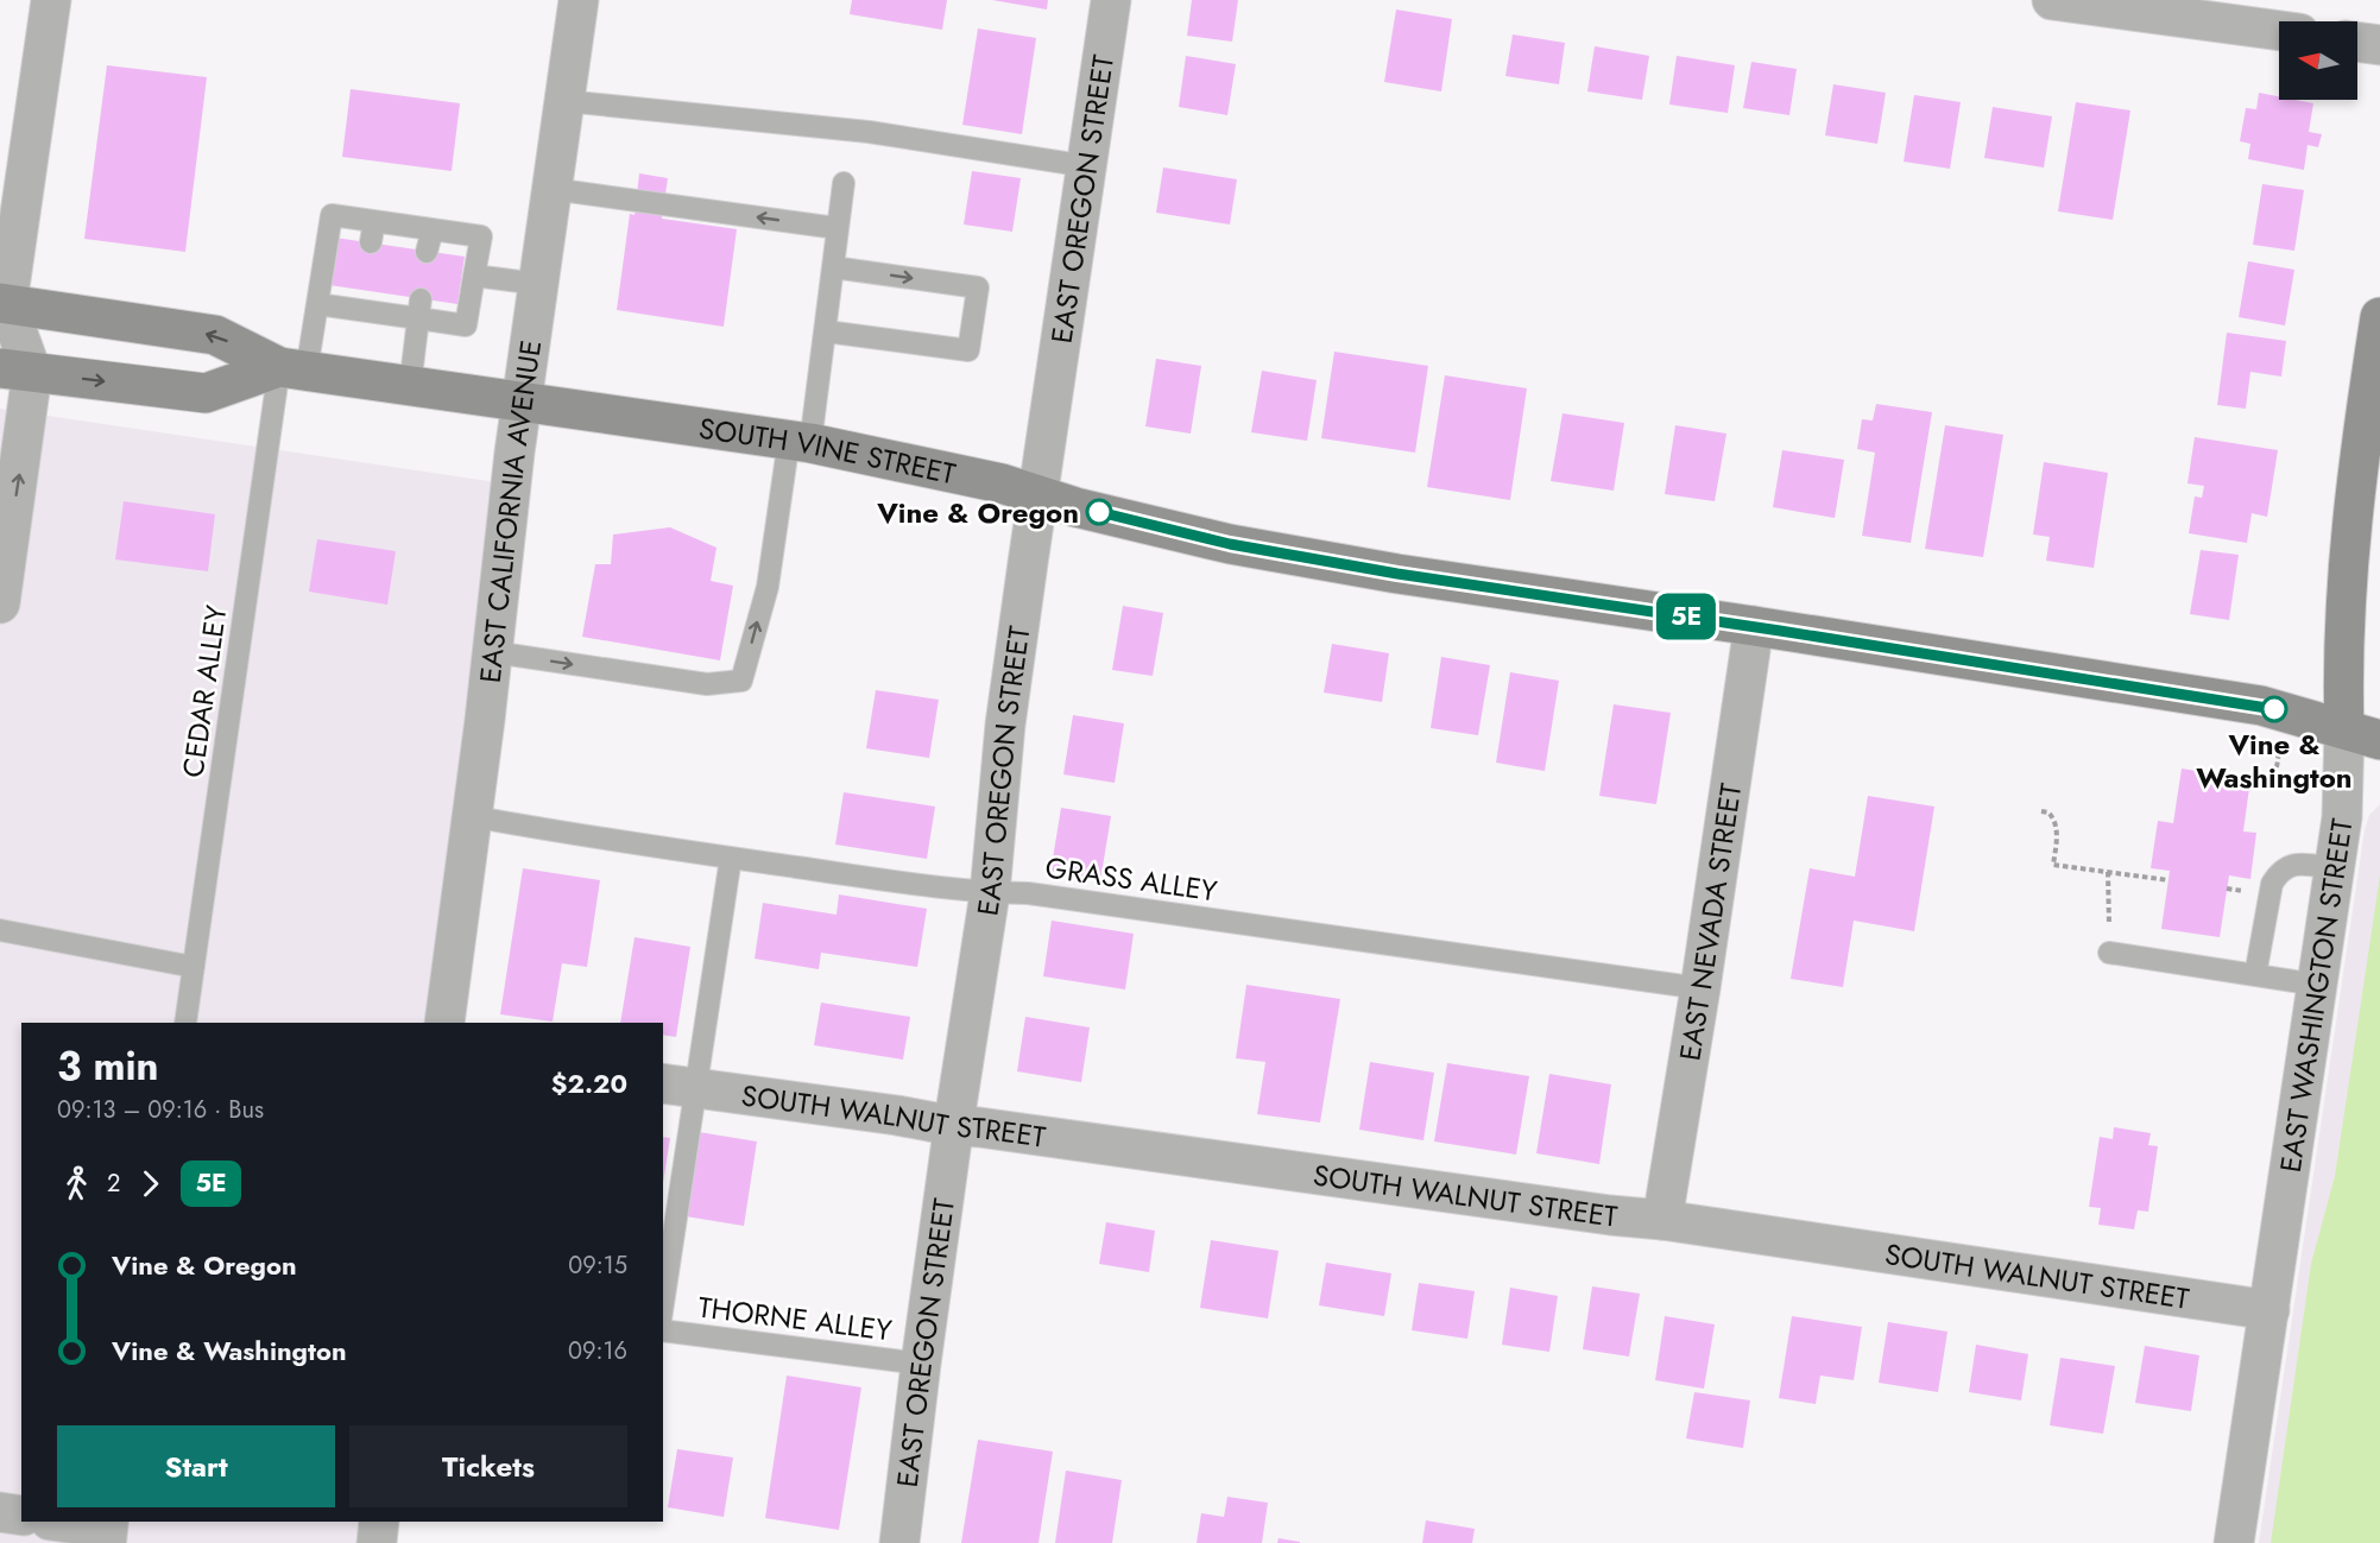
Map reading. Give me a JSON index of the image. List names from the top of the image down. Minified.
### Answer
{"streets":{"main road":["SOUTH VINE STREET","EAST WASHINGTON STREET"],"street":["EAST OREGON STREET","EAST CALIFORNIA AVENUE","EAST NEVADA STREET","SOUTH WALNUT STREET"],"lane":["CEDAR ALLEY","GRASS ALLEY","THORNE ALLEY"]},"crossings":[["EAST OREGON STREET","SOUTH VINE STREET"],["EAST OREGON STREET","GRASS ALLEY"],["EAST OREGON STREET","SOUTH WALNUT STREET"],["EAST OREGON STREET","THORNE ALLEY"],["SOUTH VINE STREET","EAST CALIFORNIA AVENUE"],["SOUTH VINE STREET","CEDAR ALLEY"],["SOUTH VINE STREET","EAST NEVADA STREET"],["SOUTH VINE STREET","EAST WASHINGTON STREET"],["EAST CALIFORNIA AVENUE","GRASS ALLEY"],["GRASS ALLEY","EAST NEVADA STREET"],["EAST NEVADA STREET","SOUTH WALNUT STREET"],["EAST WASHINGTON STREET","SOUTH WALNUT STREET"]],"places":["Vine & Oregon","Vine & Washington"],"lines":["bus line 5E"],"north":"left","page":{"on_map":"5E","heading":["3 min","09:13 – 09:16 · Bus","$2.20"],"legs":["2","5E"],"list":[{"name":"Vine & Oregon","value":"09:15"},{"name":"Vine & Washington","value":"09:16"}],"buttons":["Start","Tickets"]}}
